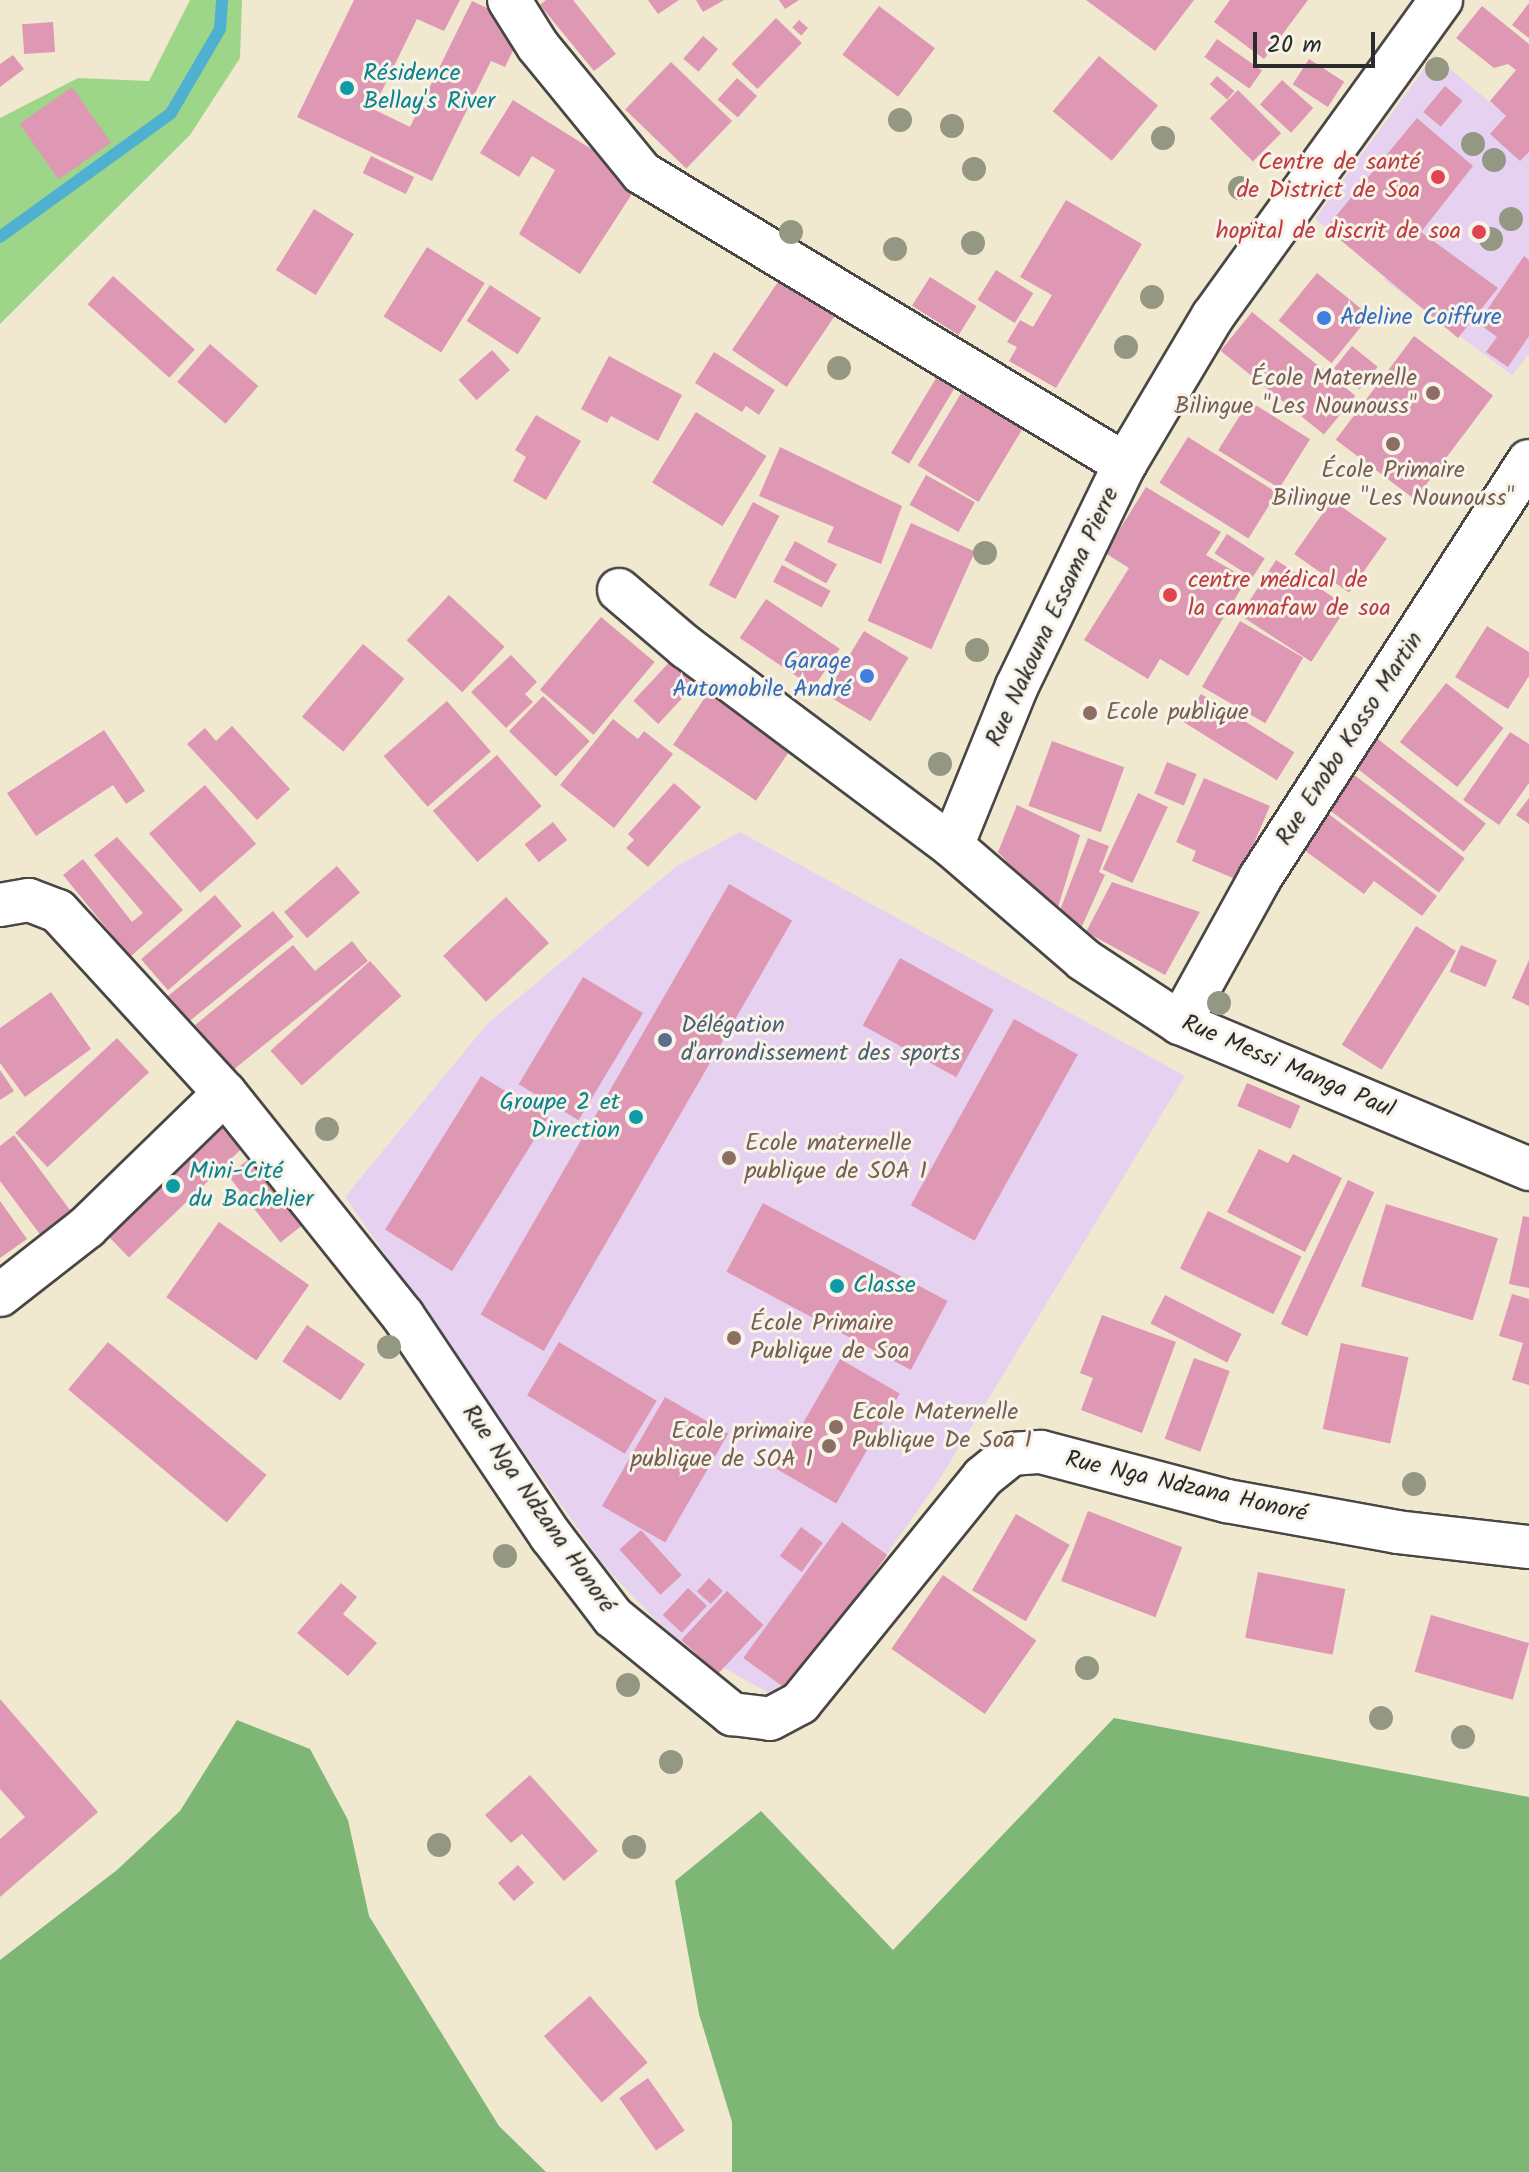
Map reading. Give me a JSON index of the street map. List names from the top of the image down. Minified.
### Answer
{"streets":{"street":["Rue Nakouna Essama Pierre","Rue Enobo Kosso Martin","Rue Messi Manga Paul","Rue Nga Ndzana Honoré"]},"crossings":[["Rue Nakouna Essama Pierre","Rue Messi Manga Paul"],["Rue Enobo Kosso Martin","Rue Messi Manga Paul"]],"places":["Résidence Bellay's River","Centre de santé de District de Soa","hopital de discrit de soa","Adeline Coiffure","École Maternelle Bilingue \"Les Nounouss\"","École Primaire Bilingue \"Les Nounouss\"","centre médical de la camnafaw de soa","Garage Automobile André","Ecole publique","Délégation d'arrondissement des sports","Groupe 2 et Direction","Ecole maternelle publique de SOA 1","Mini-Cité du Bachelier","Classe","École Primaire Publique de Soa","Ecole Maternelle Publique De Soa 1","Ecole primaire publique de SOA 1"],"scale_bar":"20 m"}
